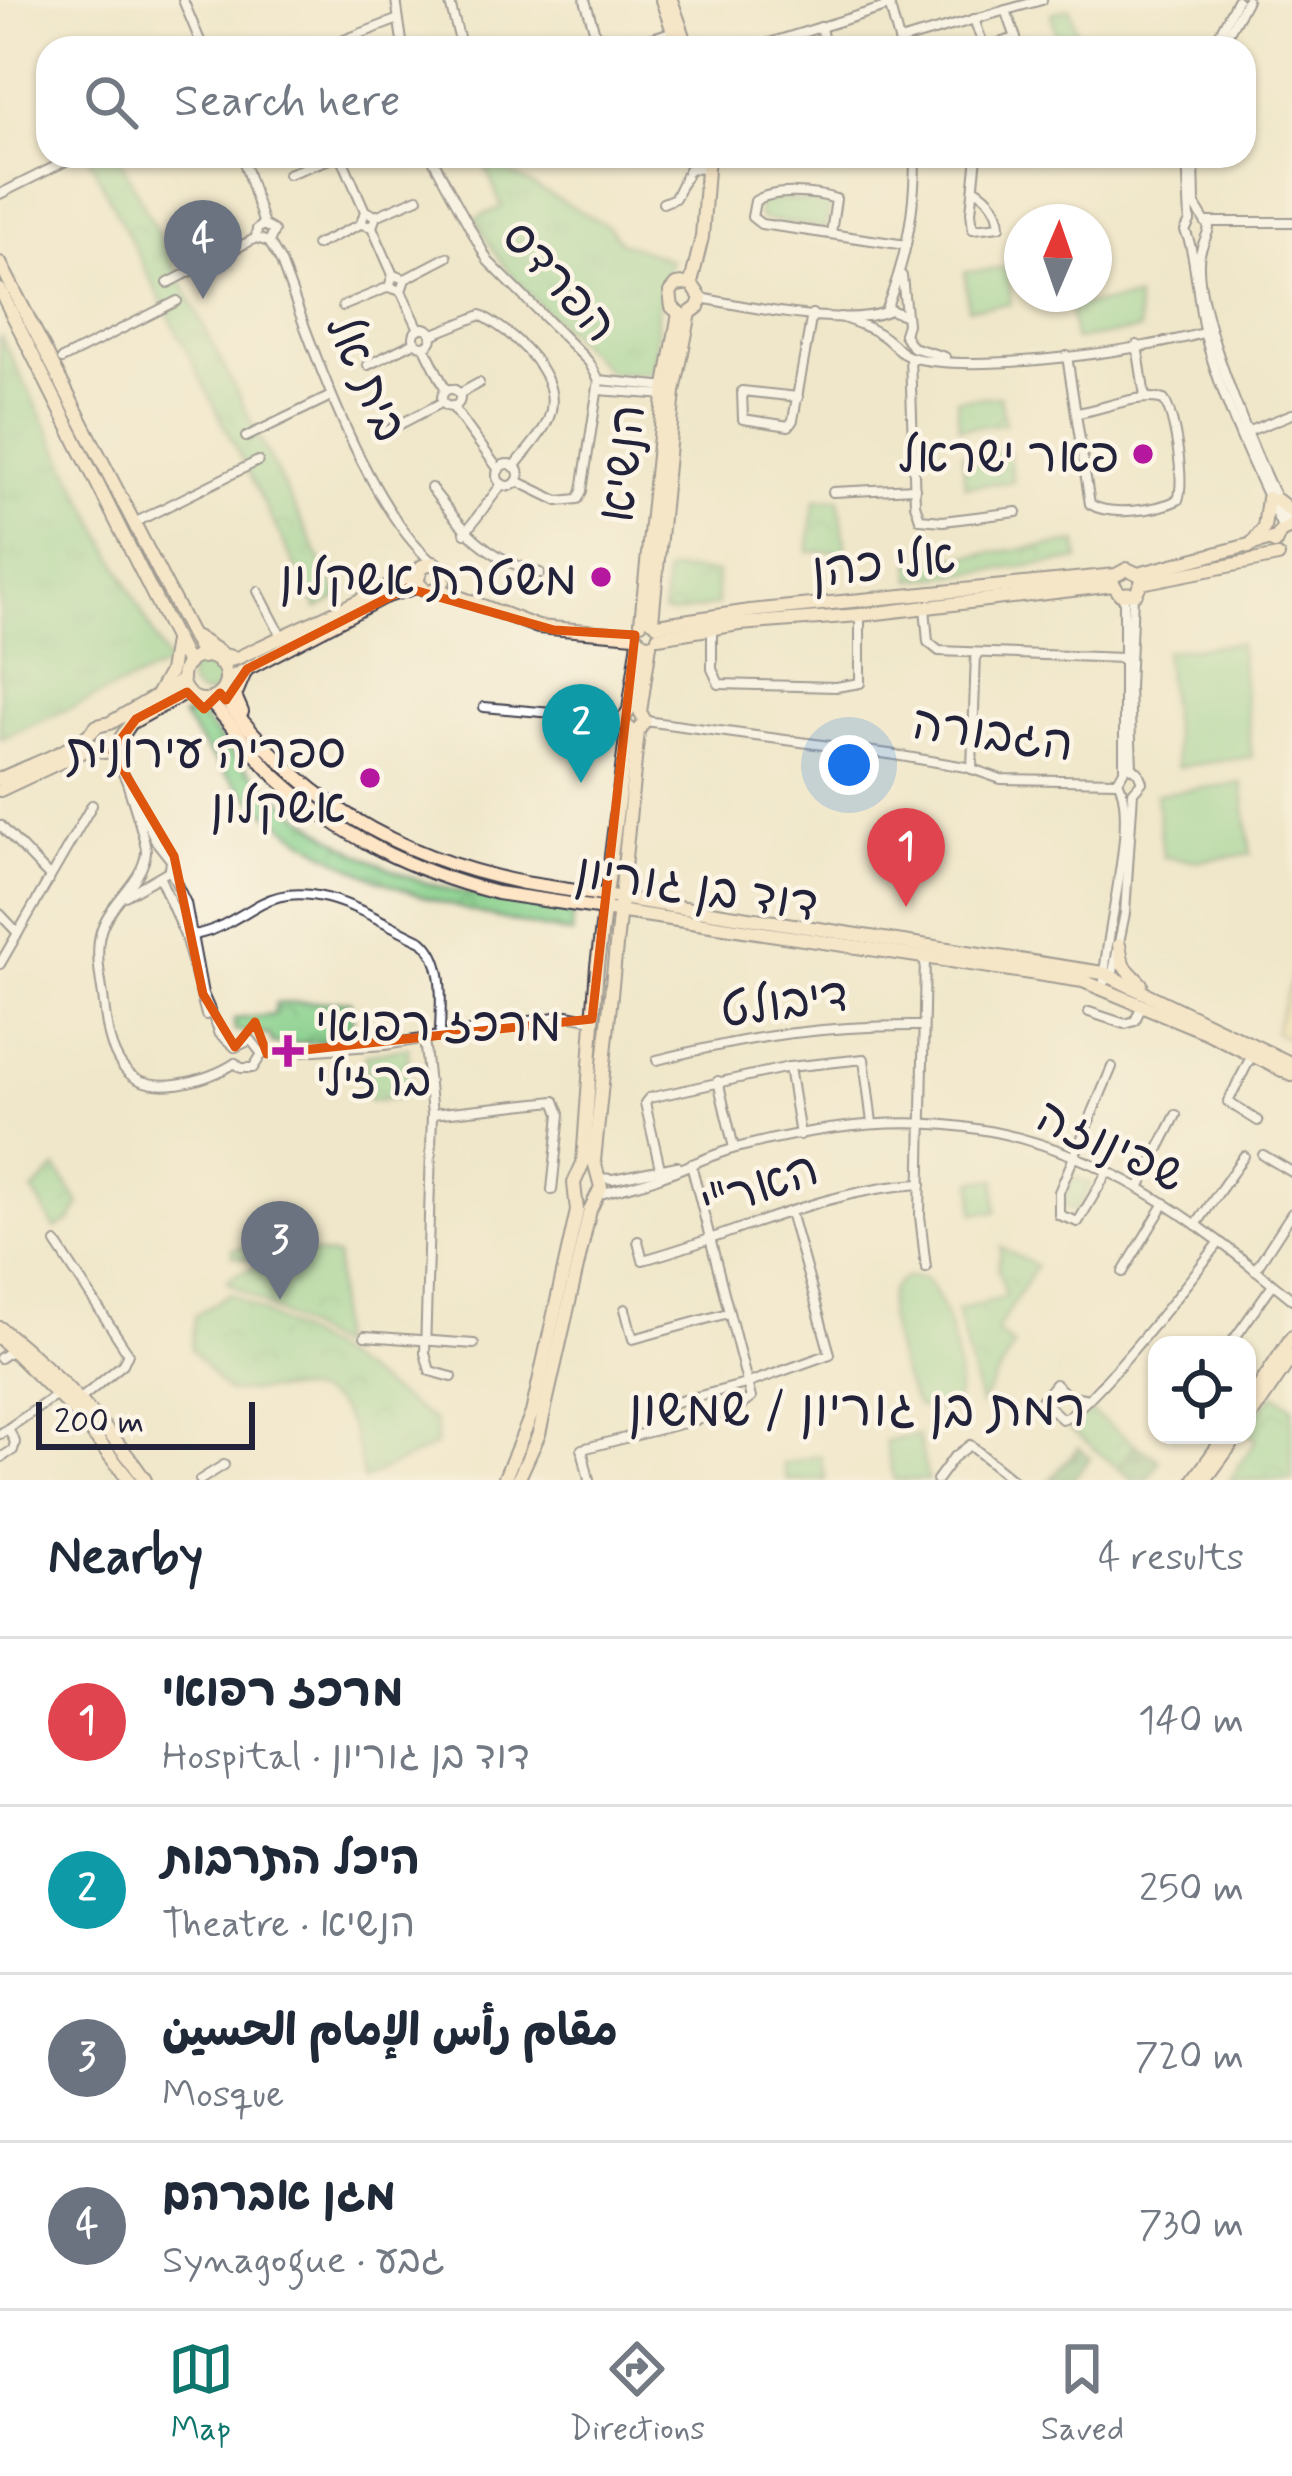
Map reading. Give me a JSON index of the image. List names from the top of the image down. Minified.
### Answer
{"streets":{"street":["הפרדס","בית אל","הנשיא","אלי כהן","הגבורה","דוד בן גוריון","דיבולט","שפינוזה","האר\"י"]},"crossings":[["הנשיא","אלי כהן"],["הנשיא","הגבורה"],["הנשיא","דוד בן גוריון"]],"districts":["רמת בן גוריון / שמשון"],"places":{"other":["פאר ישראל","משטרת אשקלון","ספריה עירונית אשקלון"],"health":["מרכז רפואי ברזילי"]},"scale_bar":"200 m","north":"top","page":{"search":"Search here","pins":["4","2","1","3"],"scale":"200 m","heading":["Nearby","4 results"],"list":[{"mark":"1","name":"מרכז רפואי","note":"Hospital · דוד בן גוריון","value":"140 m"},{"mark":"2","name":"היכל התרבות","note":"Theatre · הנשיא","value":"250 m"},{"mark":"3","name":"مقام رأس الإمام الحسين","note":"Mosque","value":"720 m"},{"mark":"4","name":"מגן אברהם","note":"Synagogue · גבע","value":"730 m"}],"nav":["Map","Directions","Saved"]}}
